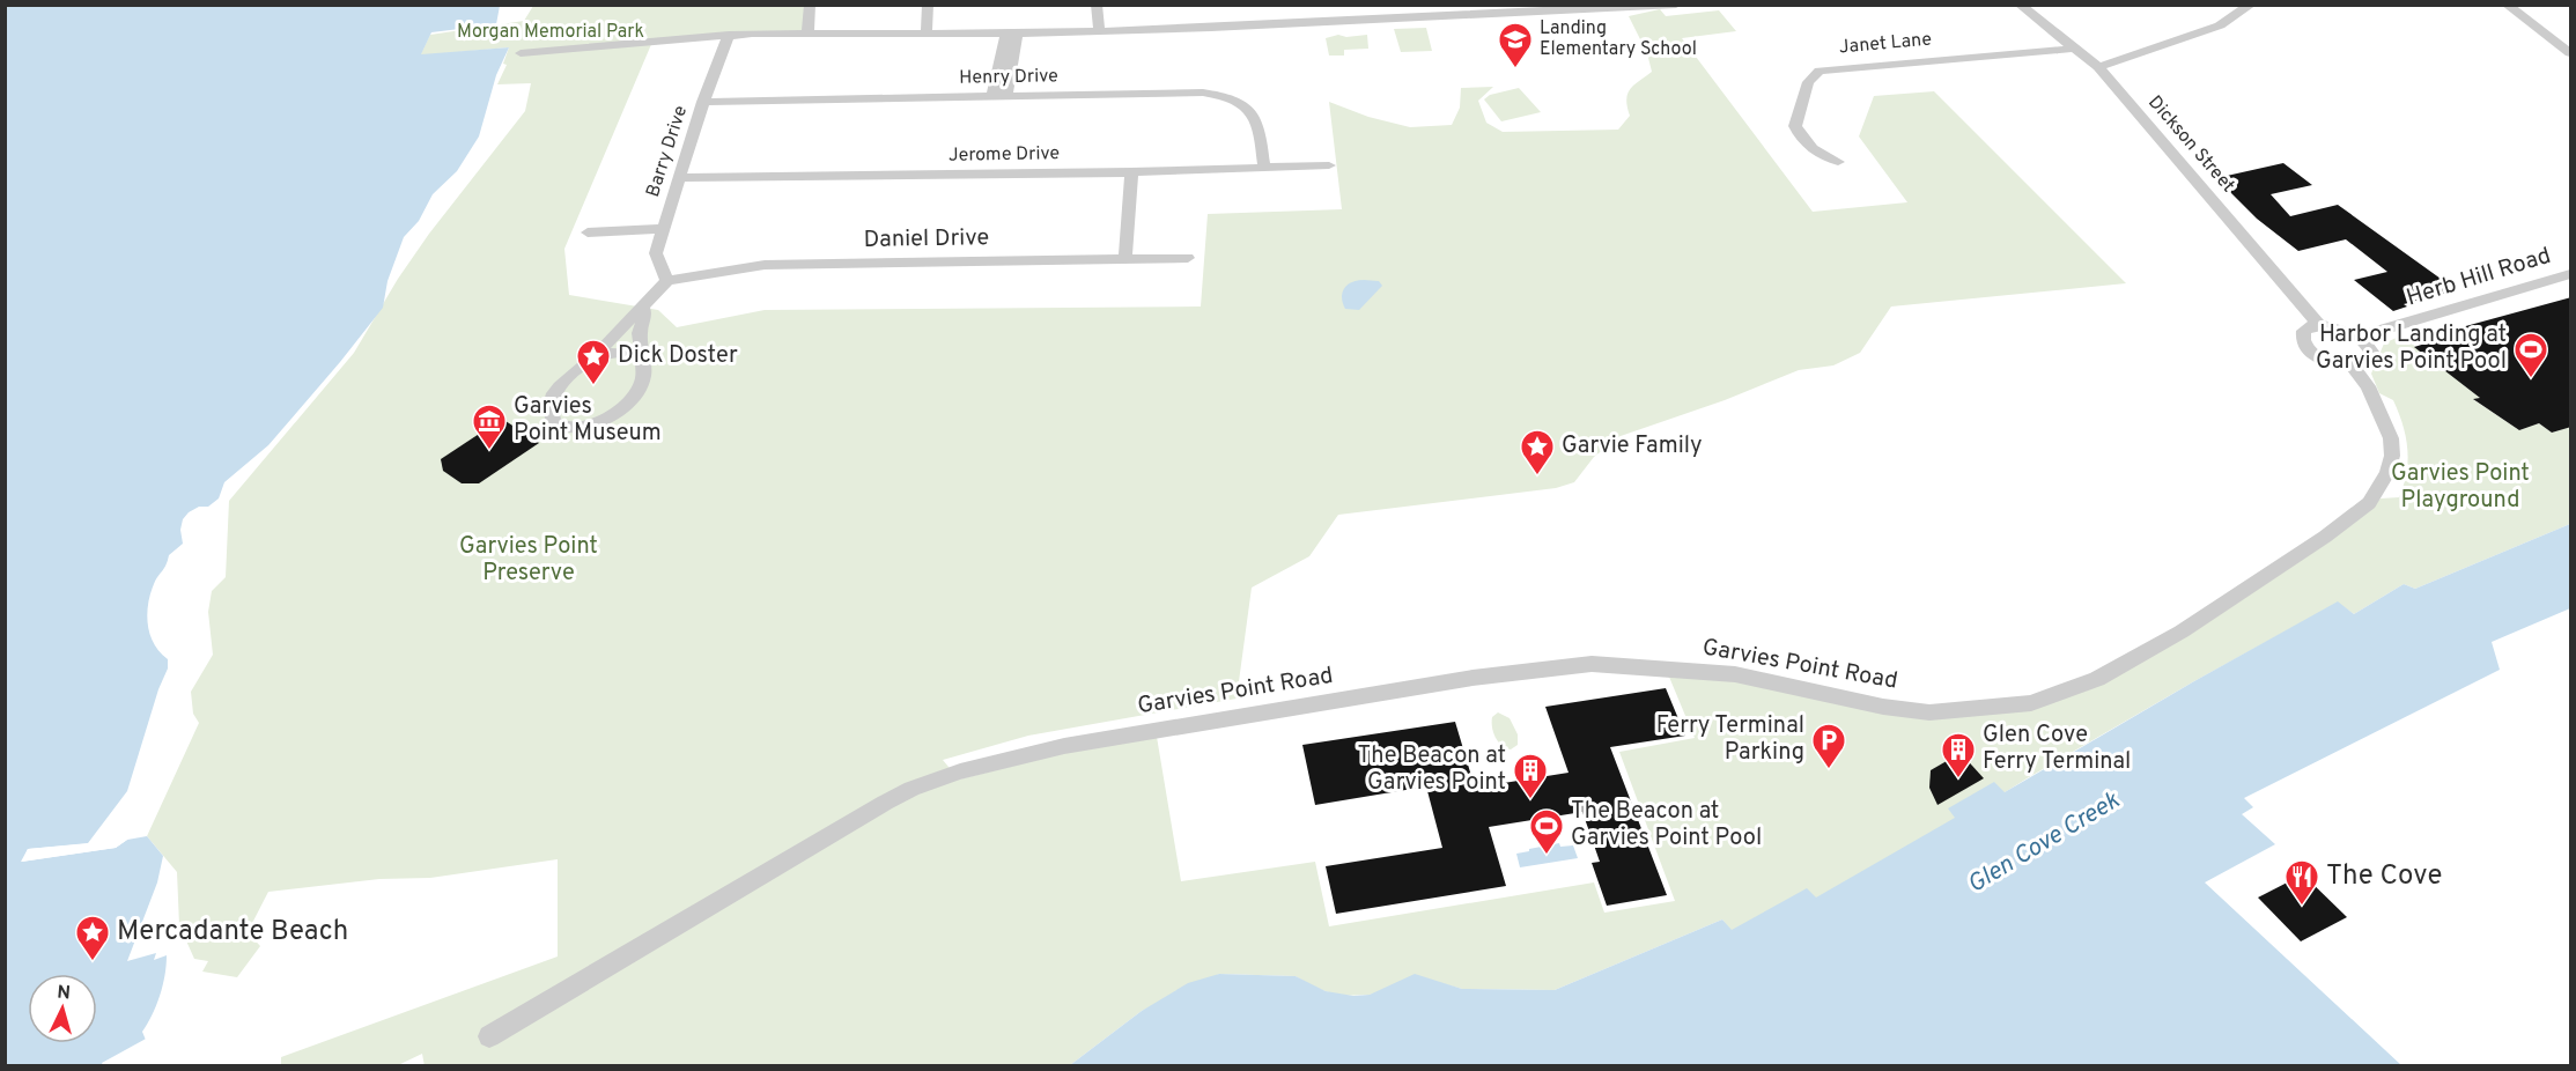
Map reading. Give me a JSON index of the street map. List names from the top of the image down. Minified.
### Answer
{"streets":{"street":["Janet Lane","Henry Drive","Dickson Street","Barry Drive","Jerome Drive","Daniel Drive","Herb Hill Road","Garvies Point Road"]},"crossings":[["Janet Lane","Dickson Street"],["Henry Drive","Barry Drive"],["Henry Drive","Jerome Drive"],["Barry Drive","Jerome Drive"],["Barry Drive","Daniel Drive"]],"water":["Glen Cove Creek"],"parks":["Morgan Memorial Park","Garvies Point Playground","Garvies Point Preserve"],"places":{"school or university":["Landing Elementary School"],"sports":["Harbor Landing at Garvies Point Pool","The Beacon at Garvies Point Pool"],"place":["Dick Doster","Garvie Family","Mercadante Beach"],"museum":["Garvies Point Museum"],"parking":["Ferry Terminal Parking"],"building":["Glen Cove Ferry Terminal","The Beacon at Garvies Point"],"restaurant":["The Cove"]},"north":"top"}
